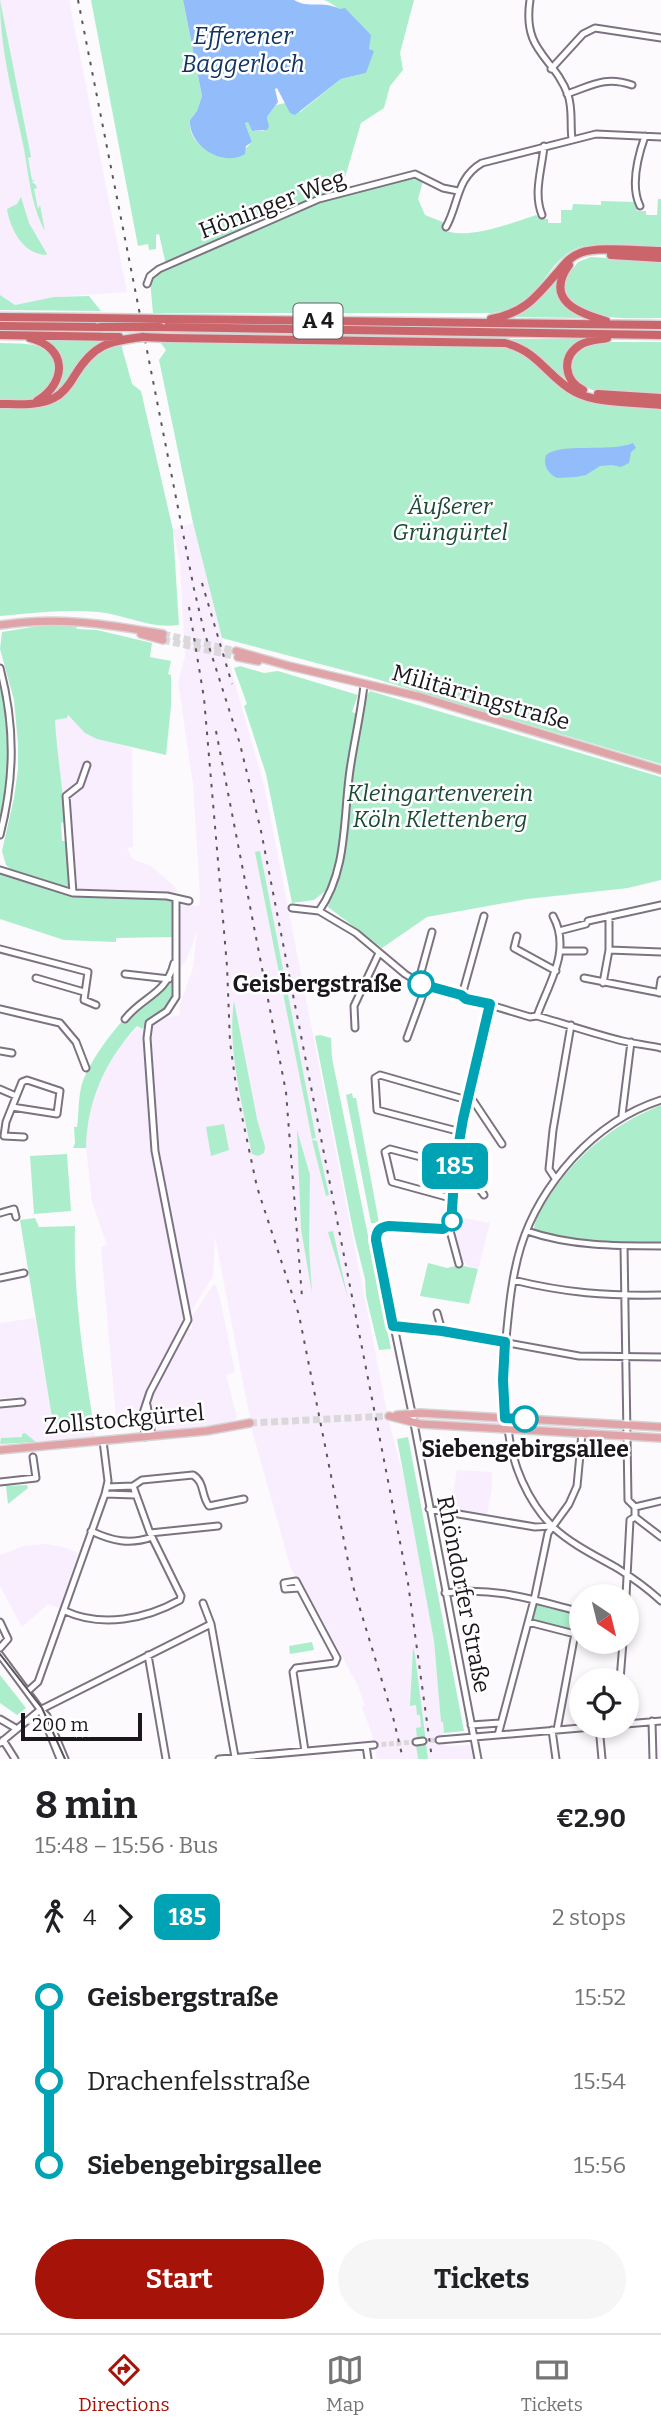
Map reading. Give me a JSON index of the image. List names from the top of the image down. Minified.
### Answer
{"streets":{"highway":["A 4"],"main road":["Militärringstraße","Zollstockgürtel"],"street":["Höninger Weg","Rhöndorfer Straße"]},"water":["Efferener Baggerloch"],"parks":["Äußerer Grüngürtel","Kleingartenverein Köln Klettenberg"],"places":["Geisbergstraße","Siebengebirgsallee"],"lines":["bus line 185"],"scale_bar":"200 m","north":"bottom right","page":{"on_map":"185","scale":"200 m","heading":["8 min","15:48 – 15:56 · Bus","€2.90"],"legs":["4","185","2 stops"],"list":[{"name":"Geisbergstraße","value":"15:52"},{"name":"Drachenfelsstraße","value":"15:54"},{"name":"Siebengebirgsallee","value":"15:56"}],"buttons":["Start","Tickets"],"tabs":["Directions","Map","Tickets"]}}
